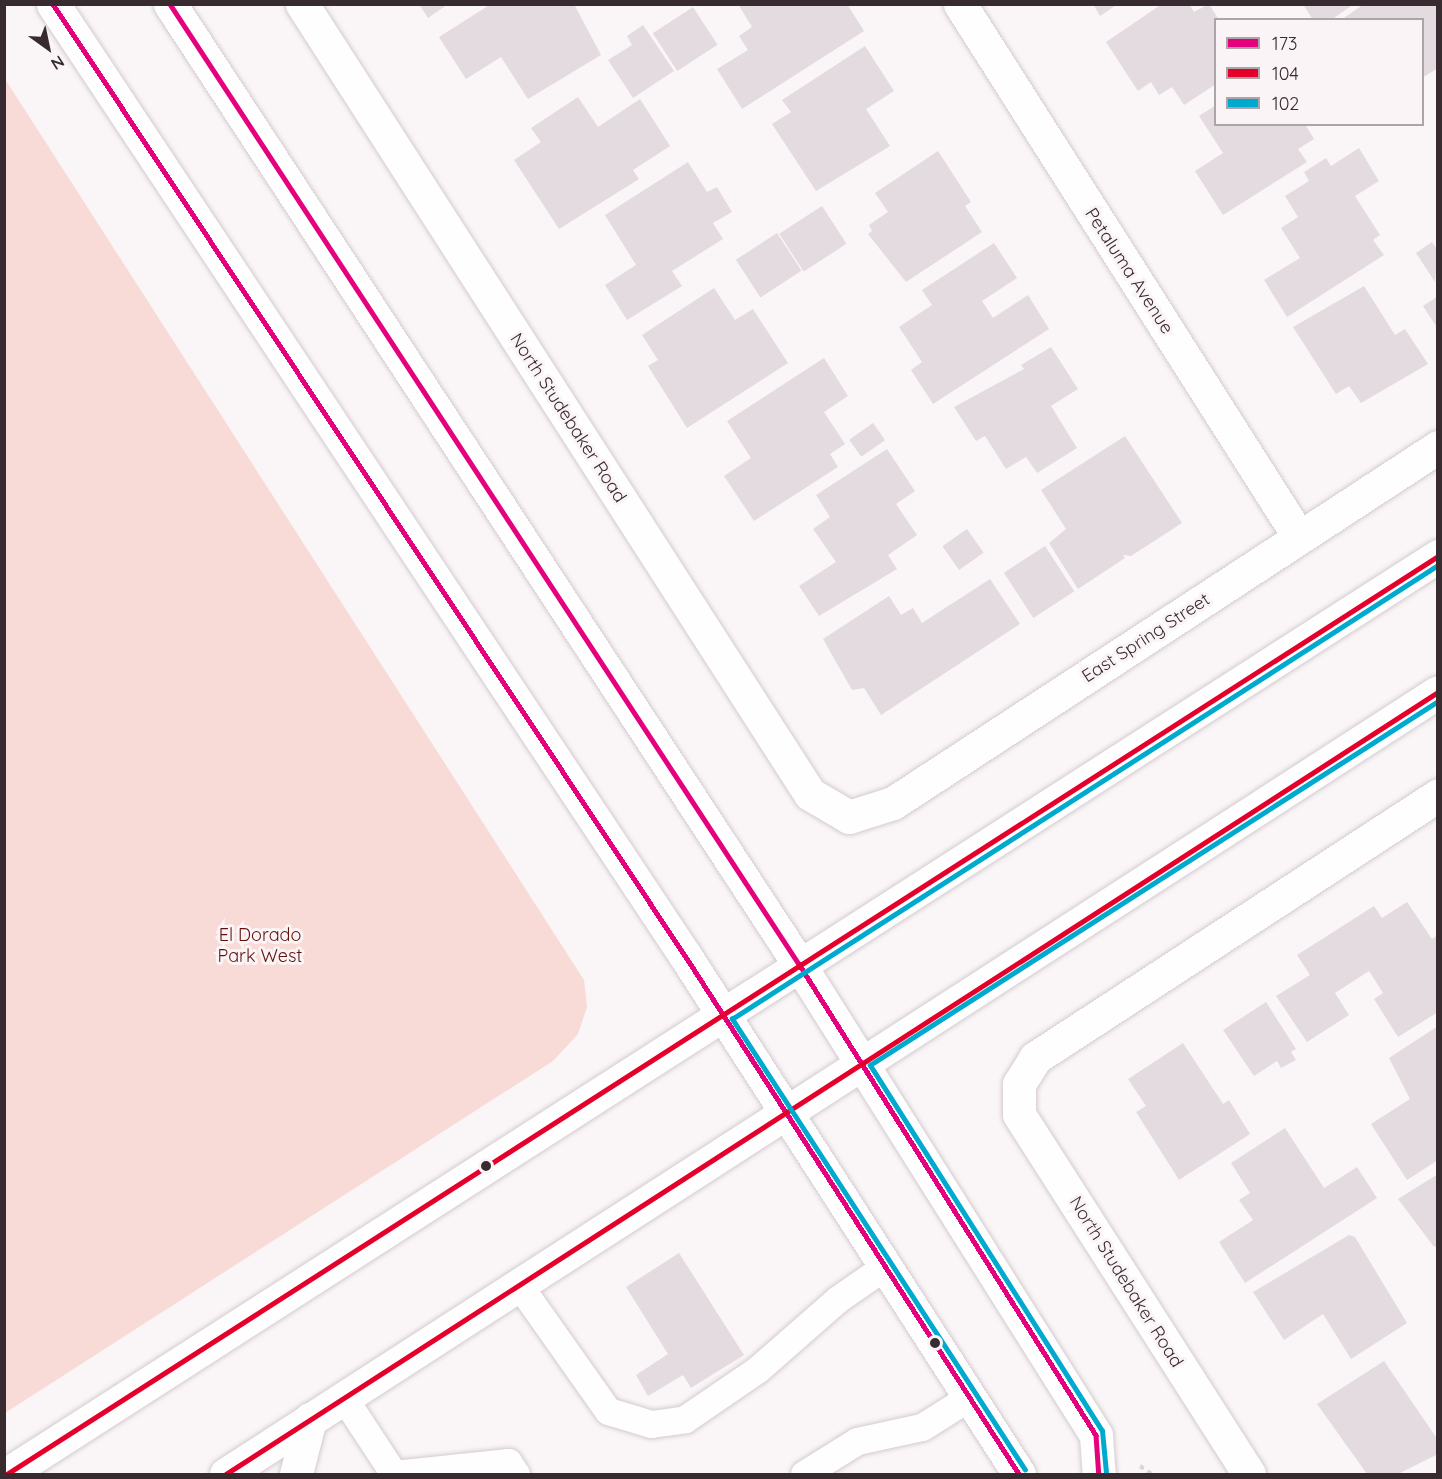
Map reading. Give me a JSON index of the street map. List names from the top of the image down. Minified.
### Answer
{"streets":{"main road":["Petaluma Avenue","North Studebaker Road","East Spring Street"]},"crossings":[["Petaluma Avenue","East Spring Street"],["North Studebaker Road","East Spring Street"]],"parks":["El Dorado Park West"],"lines":["transit line 173","transit line 104","transit line 102"],"legend":["173","104","102"],"north":"bottom right"}
